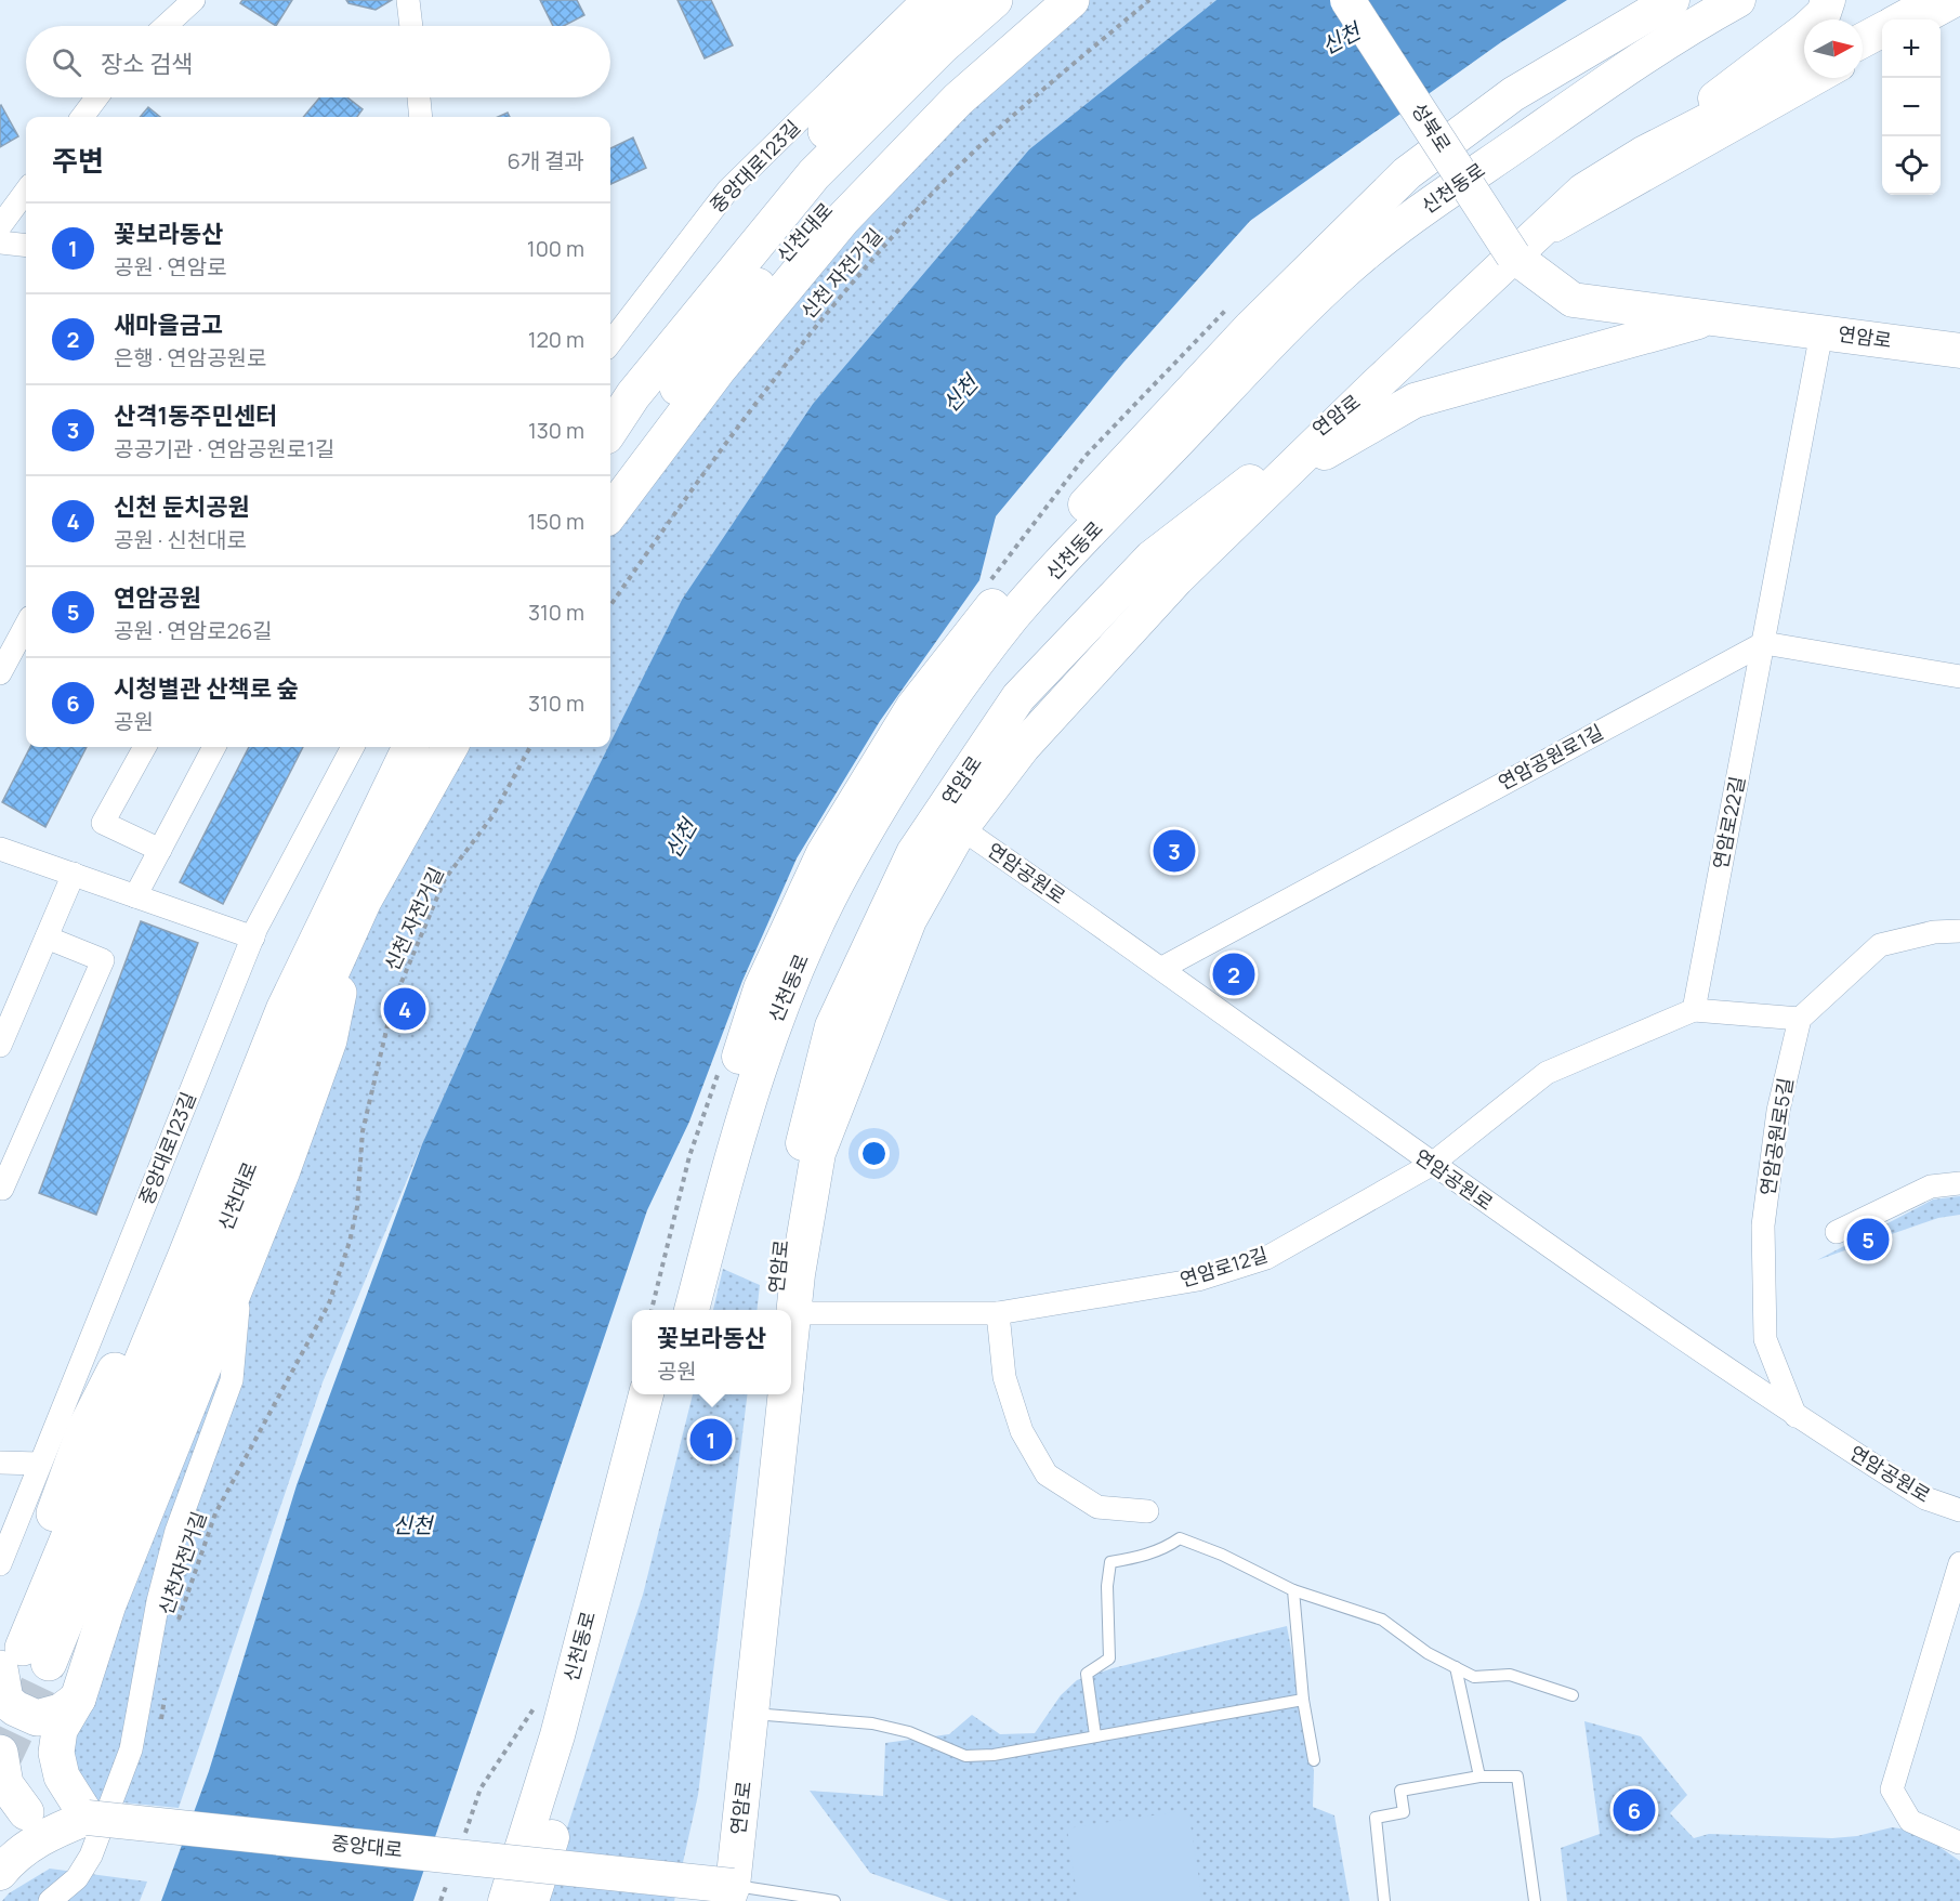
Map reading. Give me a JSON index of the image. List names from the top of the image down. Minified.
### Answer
{"streets":{"highway":["신천대로"],"main road":["성북로","신천동로","연암로","중앙대로"],"street":["중앙대로123길","연암공원로1길","연암로22길","연암공원로","연암공원로5길","연암로12길"],"path":["신천 자전거길","신천자전거길"]},"crossings":[["성북로","연암로"],["신천 자전거길","신천자전거길"],["연암로","연암로22길"],["연암로","연암공원로"],["연암로","중앙대로"],["연암공원로1길","연암로22길"],["연암공원로1길","연암공원로"],["연암공원로","연암공원로5길"],["연암공원로","연암로12길"]],"water":["신천"],"north":"right","page":{"map_buttons":["+","−"],"search":"장소 검색","heading":["주변","6개 결과"],"list":[{"mark":"1","name":"꽃보라동산","note":"공원 · 연암로","value":"100 m"},{"mark":"2","name":"새마을금고","note":"은행 · 연암공원로","value":"120 m"},{"mark":"3","name":"산격1동주민센터","note":"공공기관 · 연암공원로1길","value":"130 m"},{"mark":"4","name":"신천 둔치공원","note":"공원 · 신천대로","value":"150 m"},{"mark":"5","name":"연암공원","note":"공원 · 연암로26길","value":"310 m"},{"mark":"6","name":"시청별관 산책로 숲","note":"공원","value":"310 m"}],"pins":["3","2","4","5","1","6"],"popup":["꽃보라동산","공원"]}}
